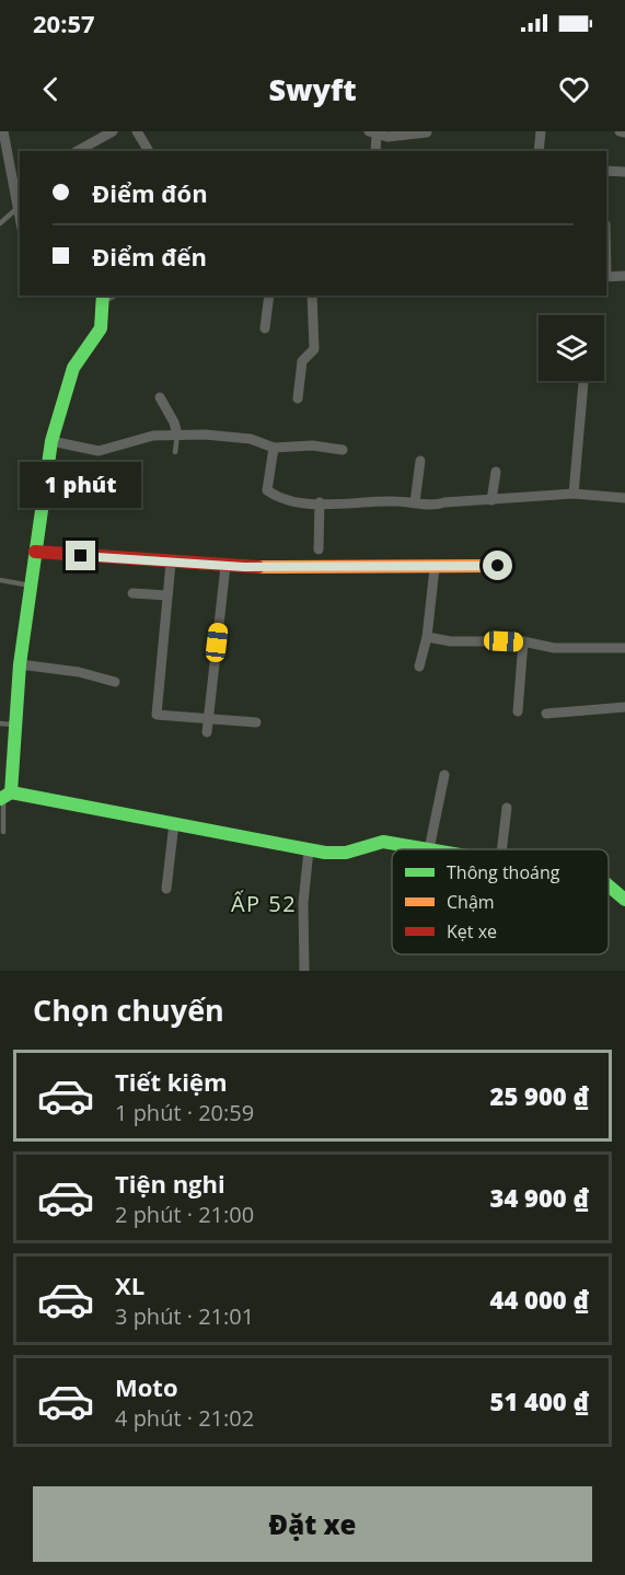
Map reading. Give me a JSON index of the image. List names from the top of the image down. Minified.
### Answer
{"districts":["ẤP 52"],"legend":["Thông thoáng","Chậm","Kẹt xe"],"page":{"status":"20:57","header":"Swyft","banner":["Điểm đón","Điểm đến"],"bubble":"1 phút","heading":"Chọn chuyến","list":[{"name":"Tiết kiệm","note":"1 phút · 20:59","value":"25 900 ₫"},{"name":"Tiện nghi","note":"2 phút · 21:00","value":"34 900 ₫"},{"name":"XL","note":"3 phút · 21:01","value":"44 000 ₫"},{"name":"Moto","note":"4 phút · 21:02","value":"51 400 ₫"}],"buttons":"Đặt xe"}}
